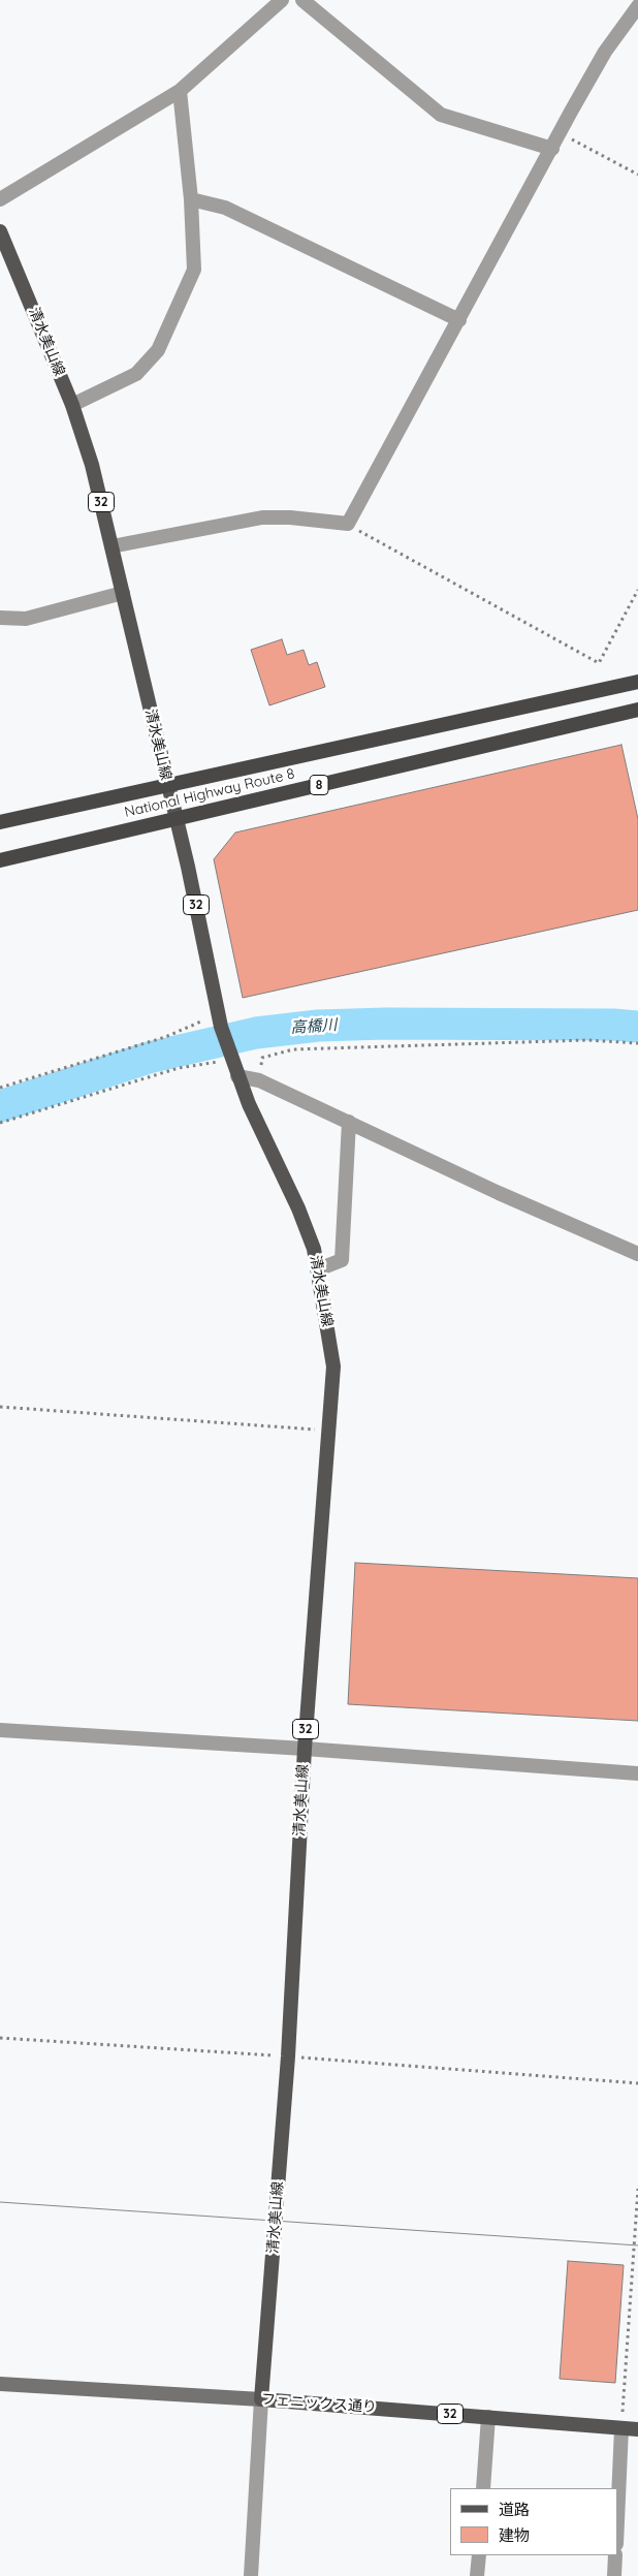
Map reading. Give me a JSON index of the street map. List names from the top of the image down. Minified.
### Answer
{"streets":{"highway":["8","National Highway Route 8"],"main road":["清水美山線","32","フェニックス通り"]},"crossings":[["清水美山線","National Highway Route 8"],["清水美山線","フェニックス通り"]],"water":["高橋川"],"legend":["道路","建物"]}
